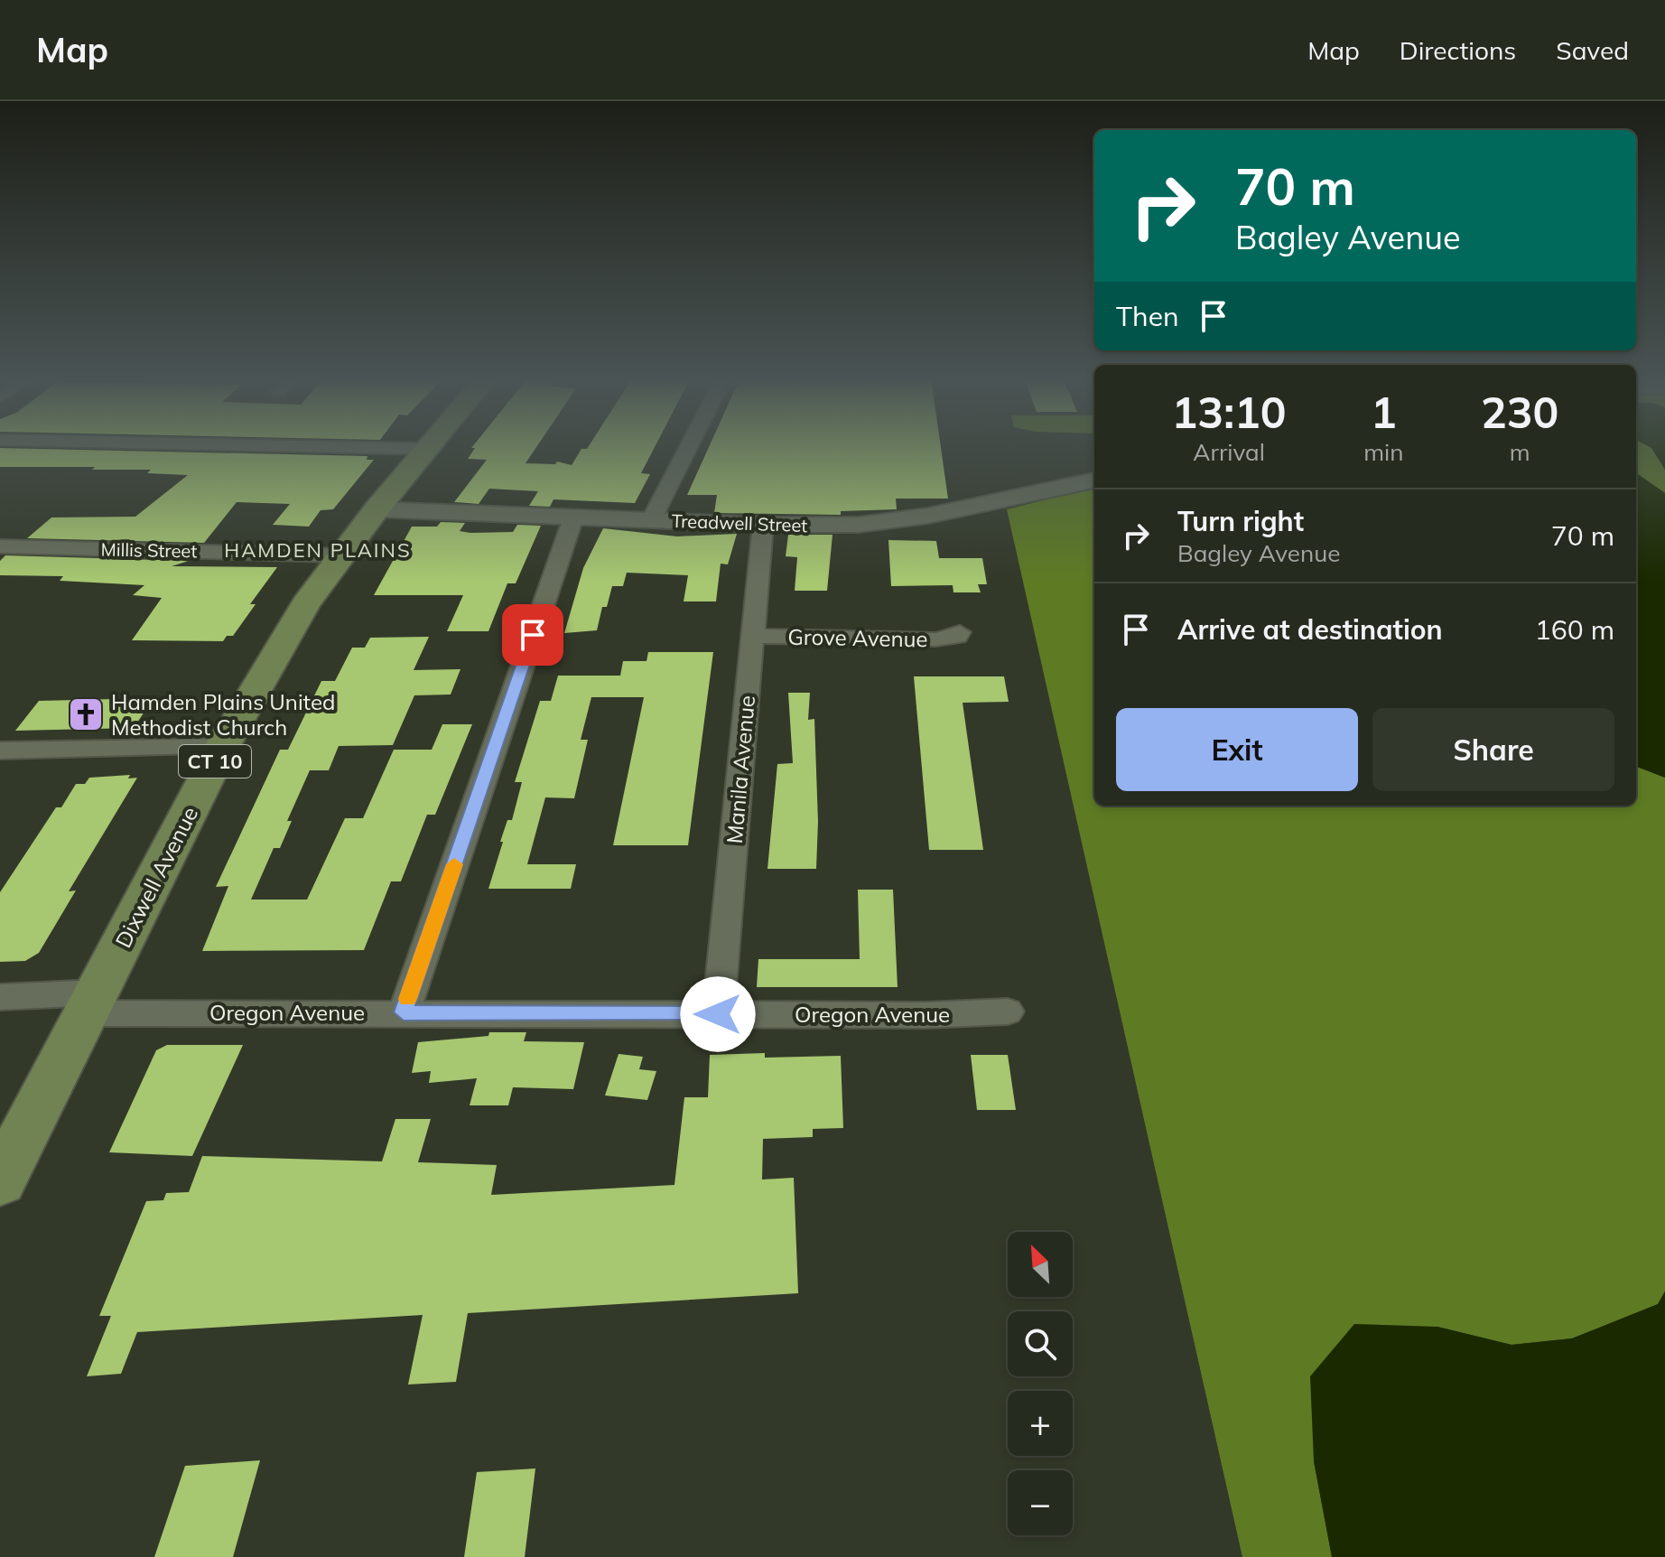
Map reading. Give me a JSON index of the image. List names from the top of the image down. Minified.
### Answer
{"streets":{"main road":["CT 10","Dixwell Avenue"],"street":["Treadwell Street","Millis Street","Grove Avenue","Manila Avenue","Oregon Avenue"]},"crossings":[["Treadwell Street","Manila Avenue"],["Treadwell Street","Dixwell Avenue"],["Millis Street","Dixwell Avenue"],["Grove Avenue","Manila Avenue"],["Manila Avenue","Oregon Avenue"],["Dixwell Avenue","Oregon Avenue"]],"districts":["HAMDEN PLAINS"],"places":{"church":["Hamden Plains United Methodist Church"]},"north":"top left","page":{"header":"Map","nav":["Map","Directions","Saved"],"turn":["70 m","Bagley Avenue"],"then":"Then","eta":["13:10","Arrival","1","min","230","m"],"list":[{"name":"Turn right","note":"Bagley Avenue","value":"70 m"},{"name":"Arrive at destination","value":"160 m"}],"buttons":["Exit","Share"],"map_buttons":["+","−"]}}
